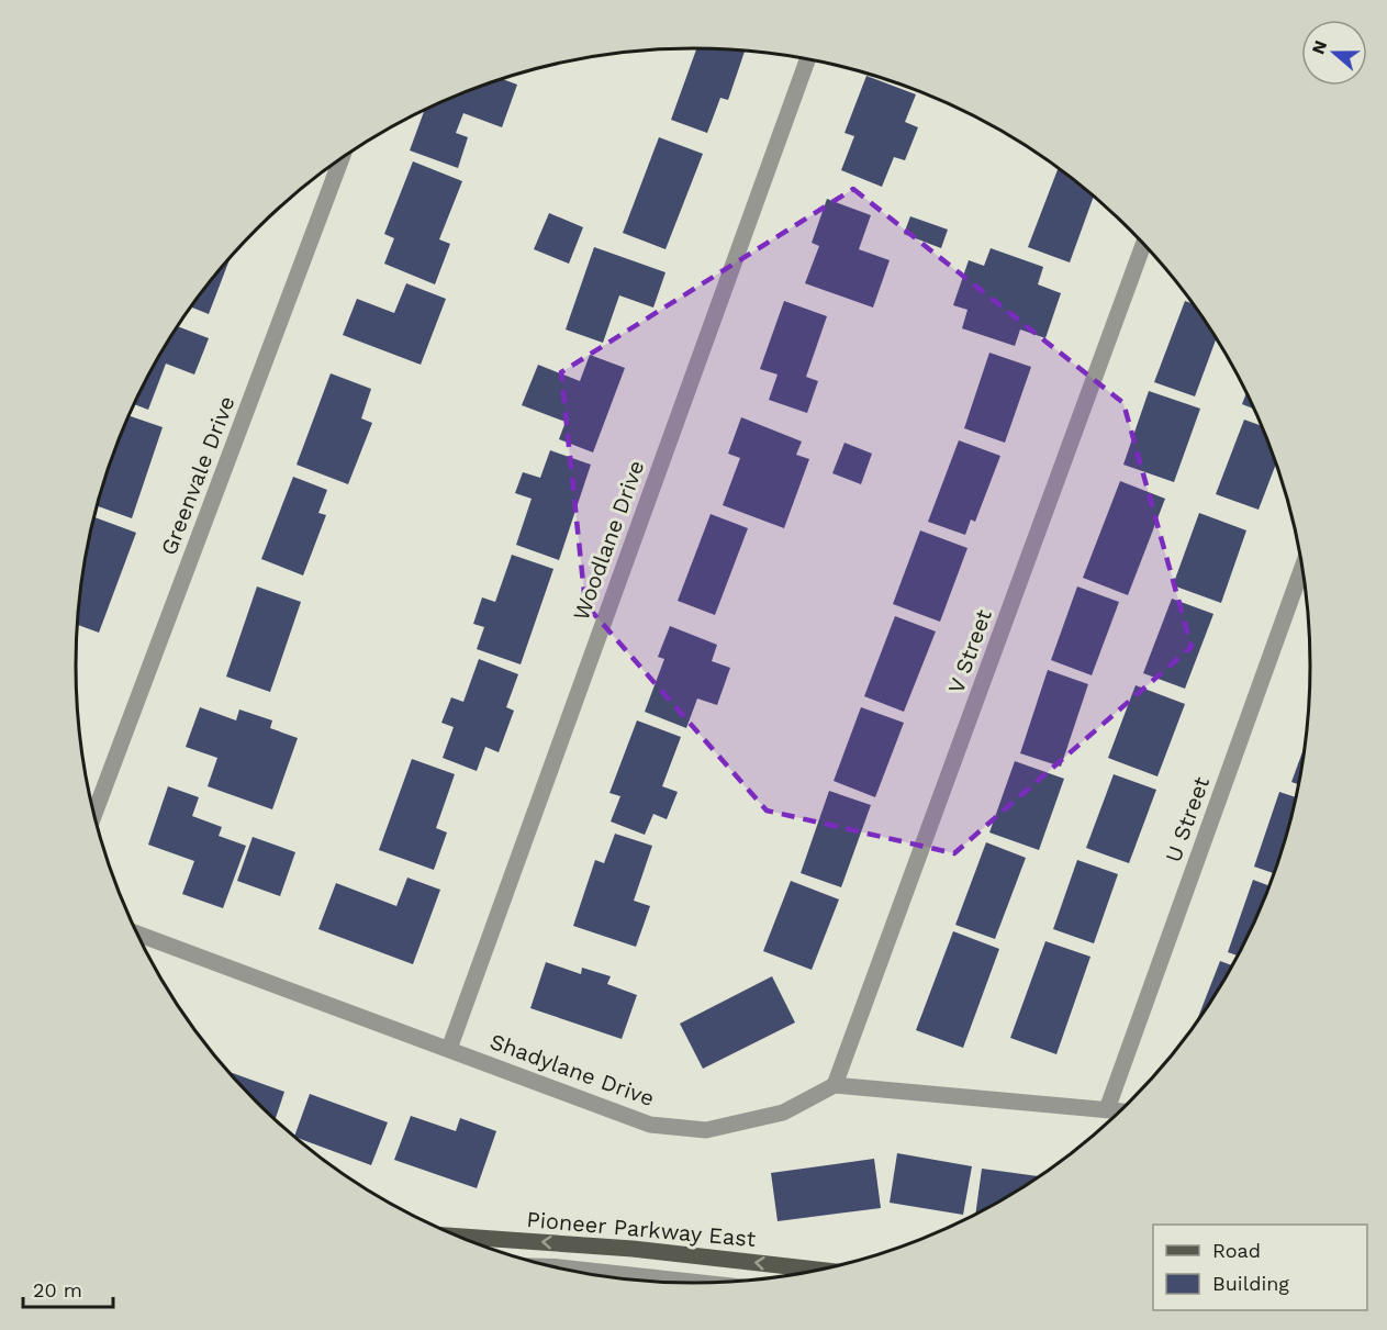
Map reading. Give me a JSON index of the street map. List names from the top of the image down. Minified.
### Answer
{"streets":{"main road":["Pioneer Parkway East"],"street":["Greenvale Drive","Woodlane Drive","V Street","U Street","Shadylane Drive"]},"crossings":[["Woodlane Drive","Shadylane Drive"],["V Street","Shadylane Drive"]],"one_way":["Pioneer Parkway East"],"legend":["Road","Building"],"scale_bar":"20 m","north":"left"}
